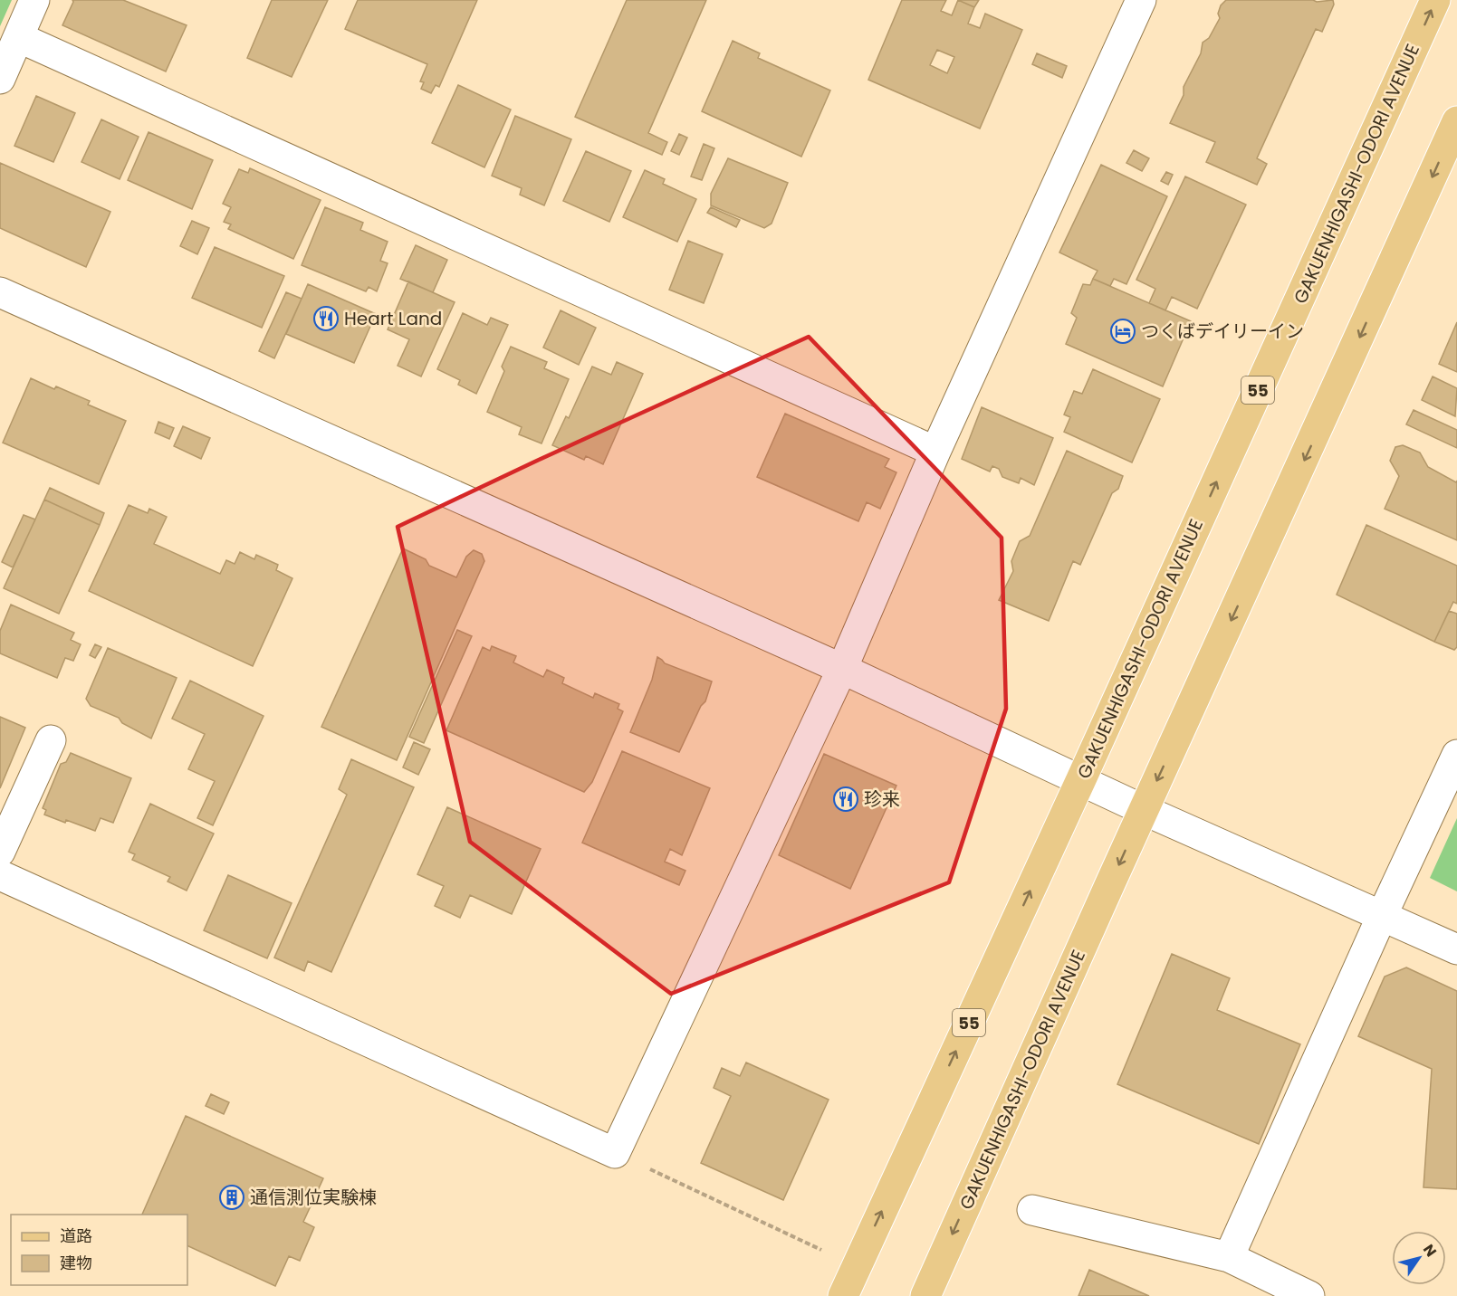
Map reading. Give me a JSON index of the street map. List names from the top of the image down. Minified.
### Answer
{"streets":{"main road":["GAKUENHIGASHI-ODORI AVENUE","55"]},"places":{"restaurant":["Heart Land","珍来"],"hotel":["つくばデイリーイン"],"building":["通信測位実験棟"]},"legend":["道路","建物"],"north":"top right"}
